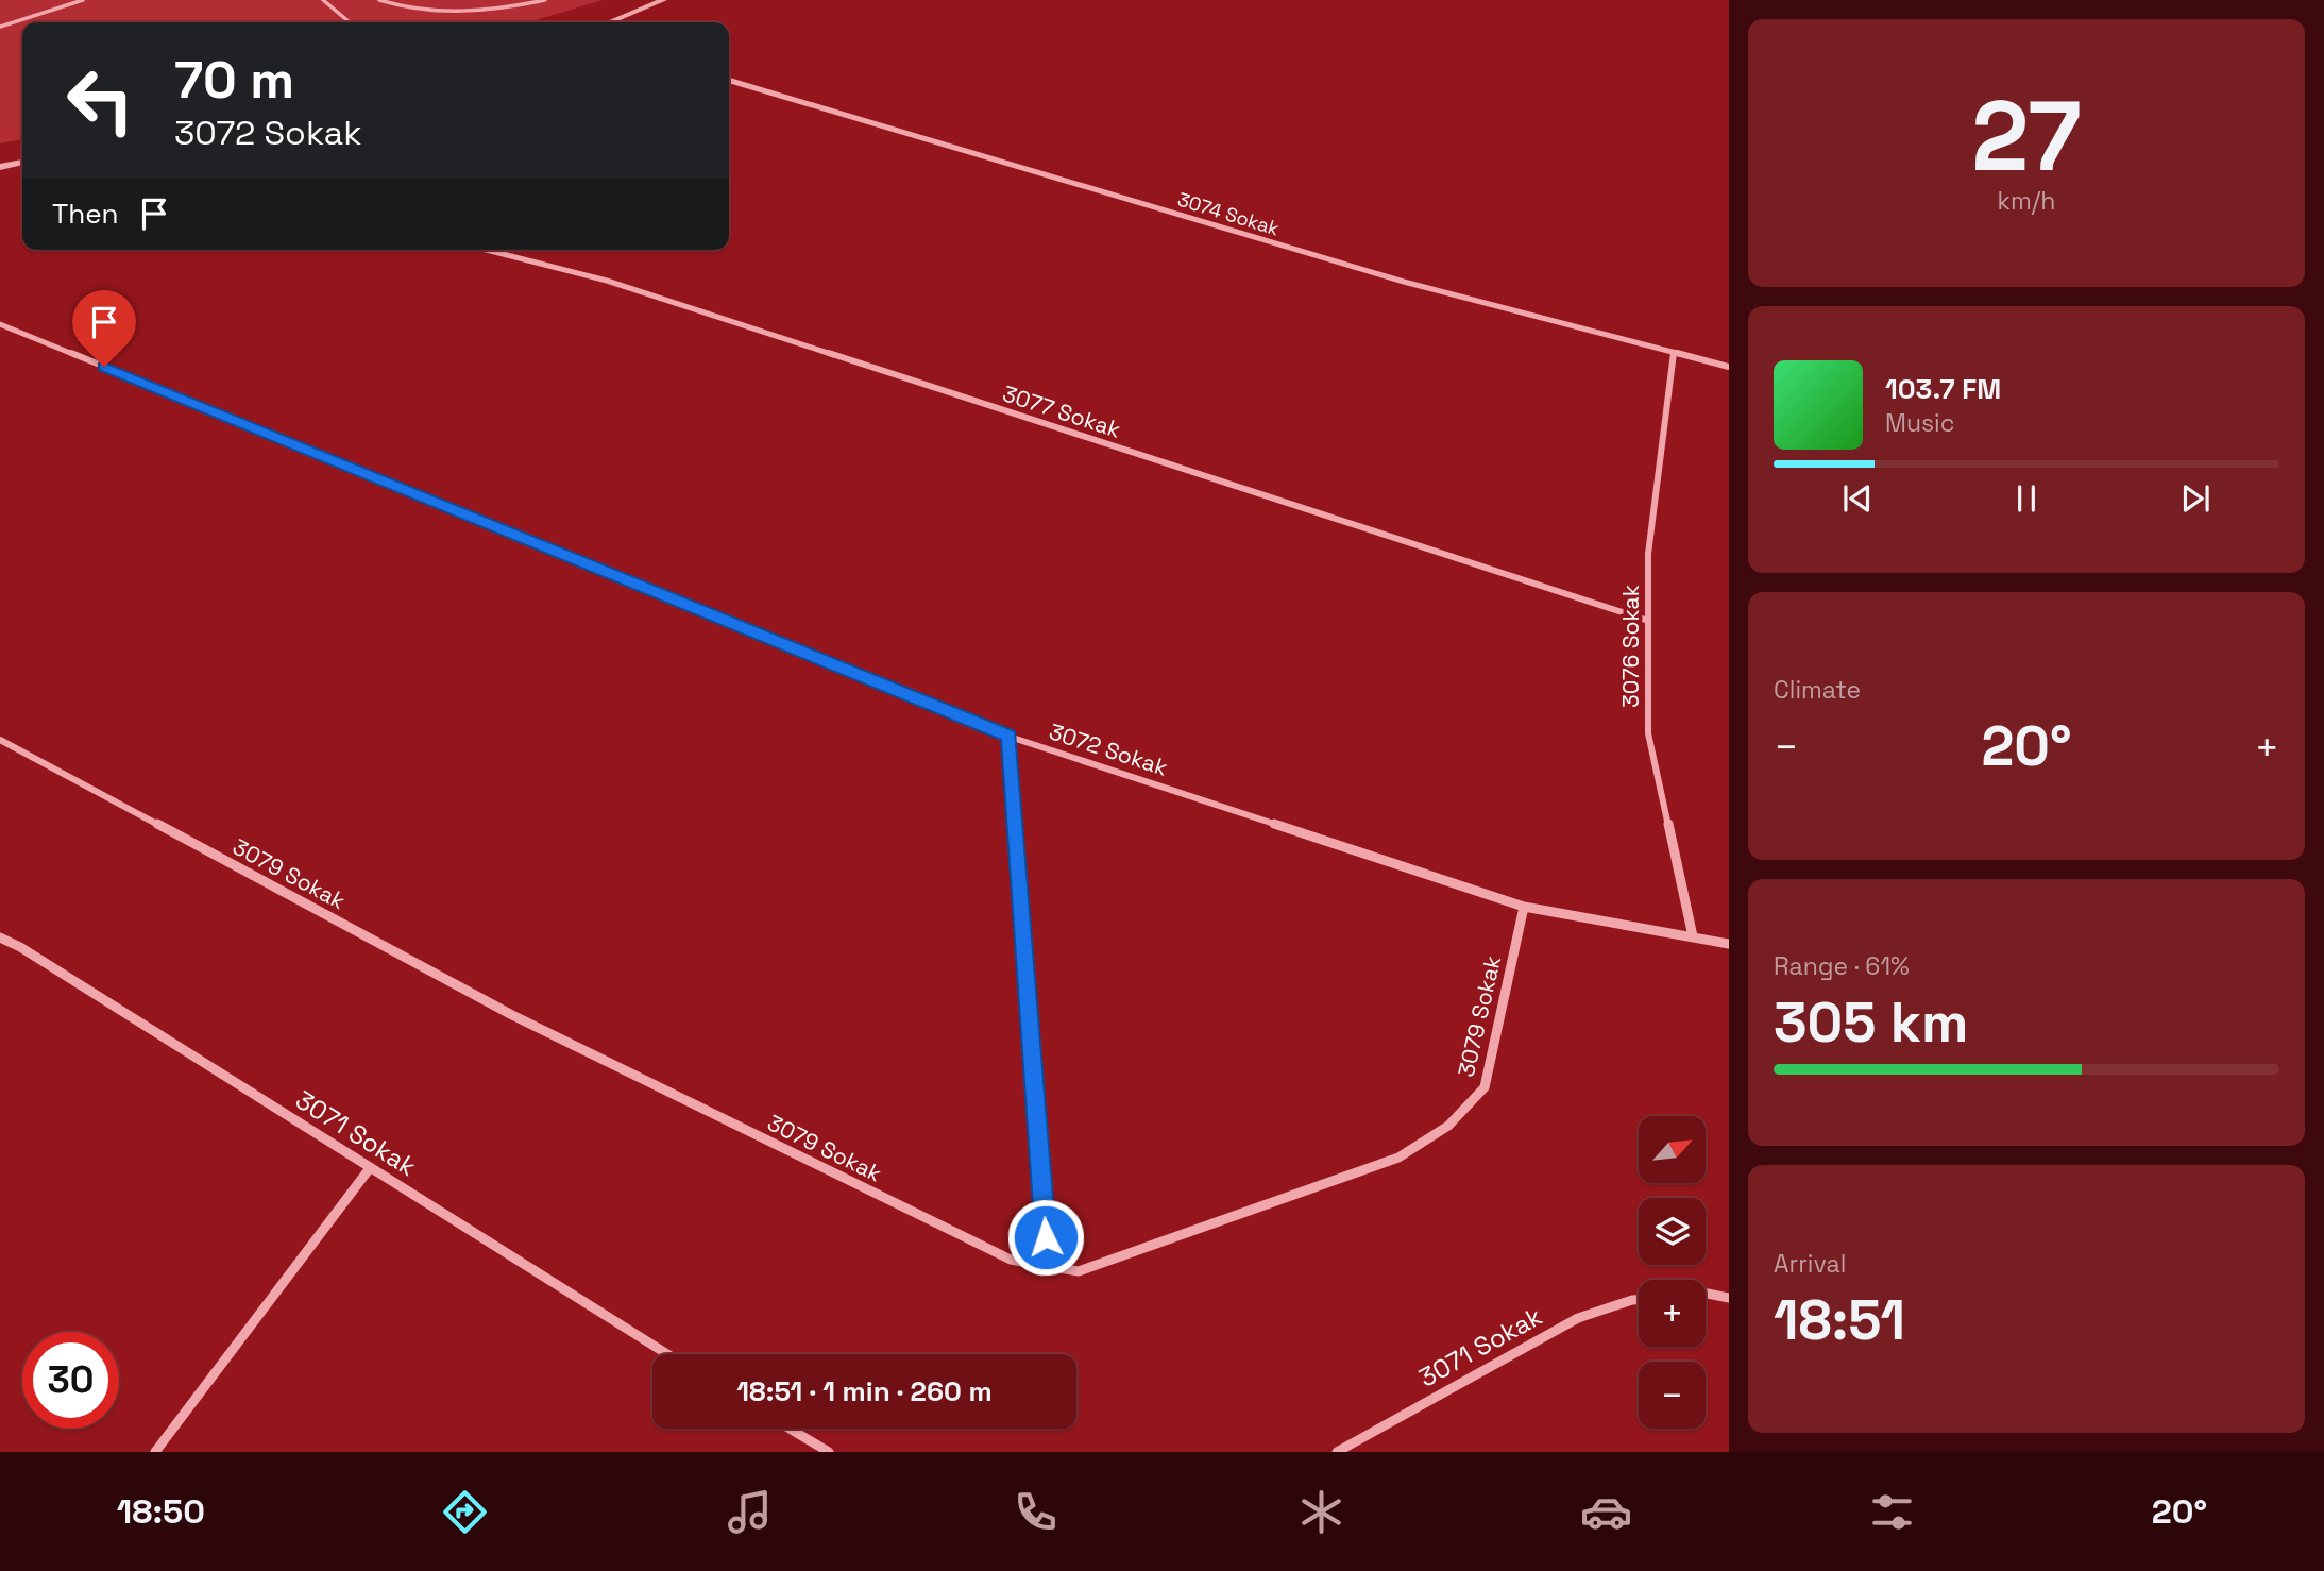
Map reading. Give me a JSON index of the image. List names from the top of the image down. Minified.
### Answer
{"streets":{"street":["3074 Sokak","3077 Sokak","3076 Sokak","3072 Sokak","3079 Sokak","3071 Sokak"]},"crossings":[["3074 Sokak","3076 Sokak"],["3077 Sokak","3076 Sokak"],["3076 Sokak","3072 Sokak"],["3072 Sokak","3079 Sokak"]],"north":"top right","page":{"tile":[["27","km/h"],"Climate",["Range · 61%","305 km"],["Arrival","18:51"]],"turn":["70 m","3072 Sokak"],"then":"Then","song":["103.7 FM","Music"],"heat":["−","20°","+"],"map_buttons":["+","−"],"limit":"30","trip":"18:51 · 1 min · 260 m","tabs":["18:50","20°"]}}
